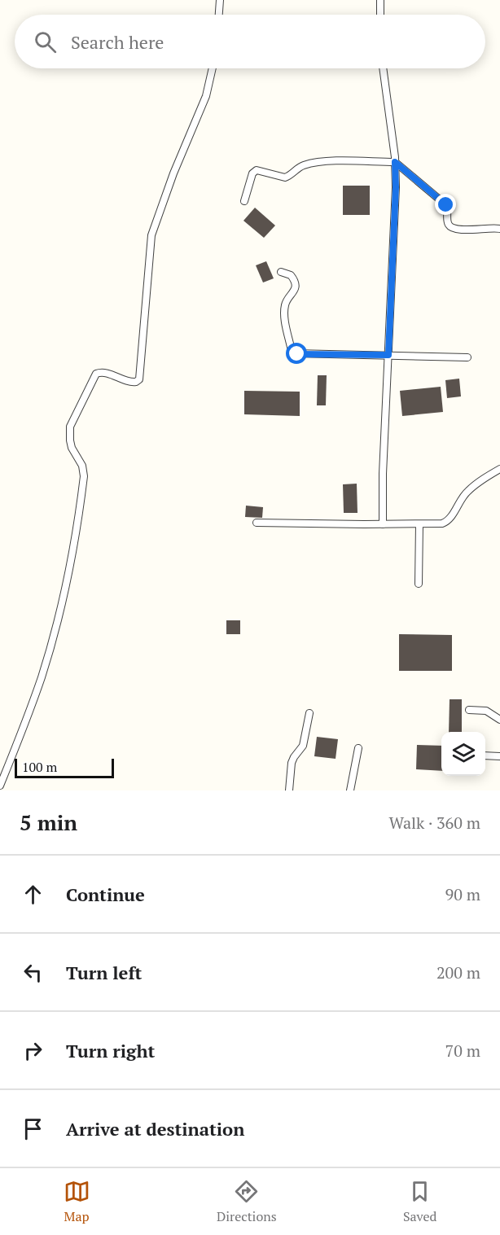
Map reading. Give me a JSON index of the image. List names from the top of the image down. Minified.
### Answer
{"scale_bar":"100 m","page":{"search":"Search here","scale":"100 m","heading":["5 min","Walk · 360 m"],"list":[["Continue","90 m"],["Turn left","200 m"],["Turn right","70 m"],"Arrive at destination"],"nav":["Map","Directions","Saved"]}}
